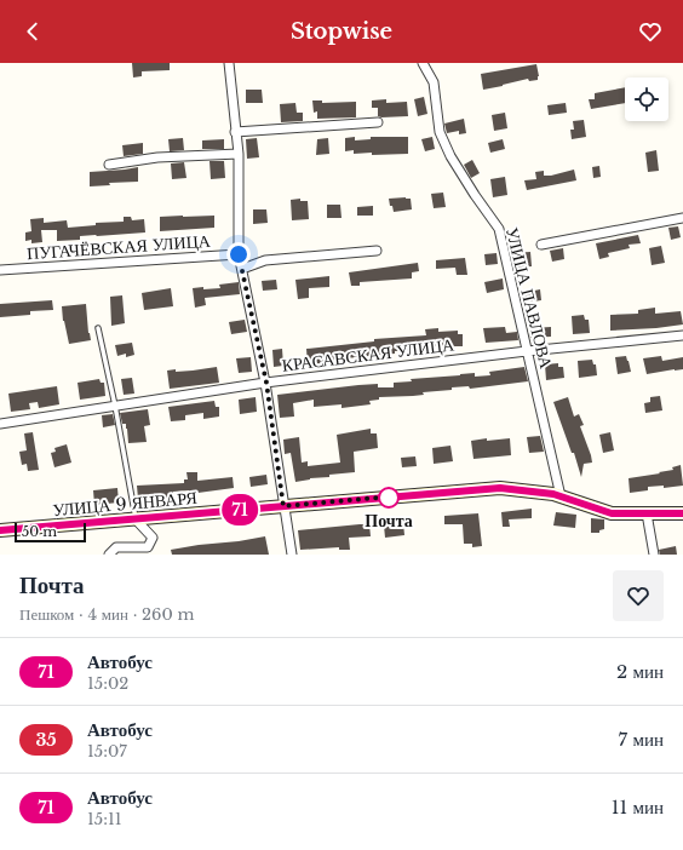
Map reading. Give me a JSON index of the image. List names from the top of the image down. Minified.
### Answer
{"streets":{"main road":["УЛИЦА 9 ЯНВАРЯ"],"street":["ПУГАЧЁВСКАЯ УЛИЦА","УЛИЦА ПАВЛОВА","КРАСАВСКАЯ УЛИЦА"]},"crossings":[["УЛИЦА ПАВЛОВА","КРАСАВСКАЯ УЛИЦА"],["УЛИЦА ПАВЛОВА","УЛИЦА 9 ЯНВАРЯ"]],"places":["Почта"],"lines":["bus line 71"],"scale_bar":"50 m","page":{"header":"Stopwise","on_map":"71","scale":"50 m","heading":["Почта","Пешком · 4 мин · 260 m"],"list":[{"mark":"71","name":"Автобус","note":"15:02","value":"2 мин"},{"mark":"35","name":"Автобус","note":"15:07","value":"7 мин"},{"mark":"71","name":"Автобус","note":"15:11","value":"11 мин"}]}}
